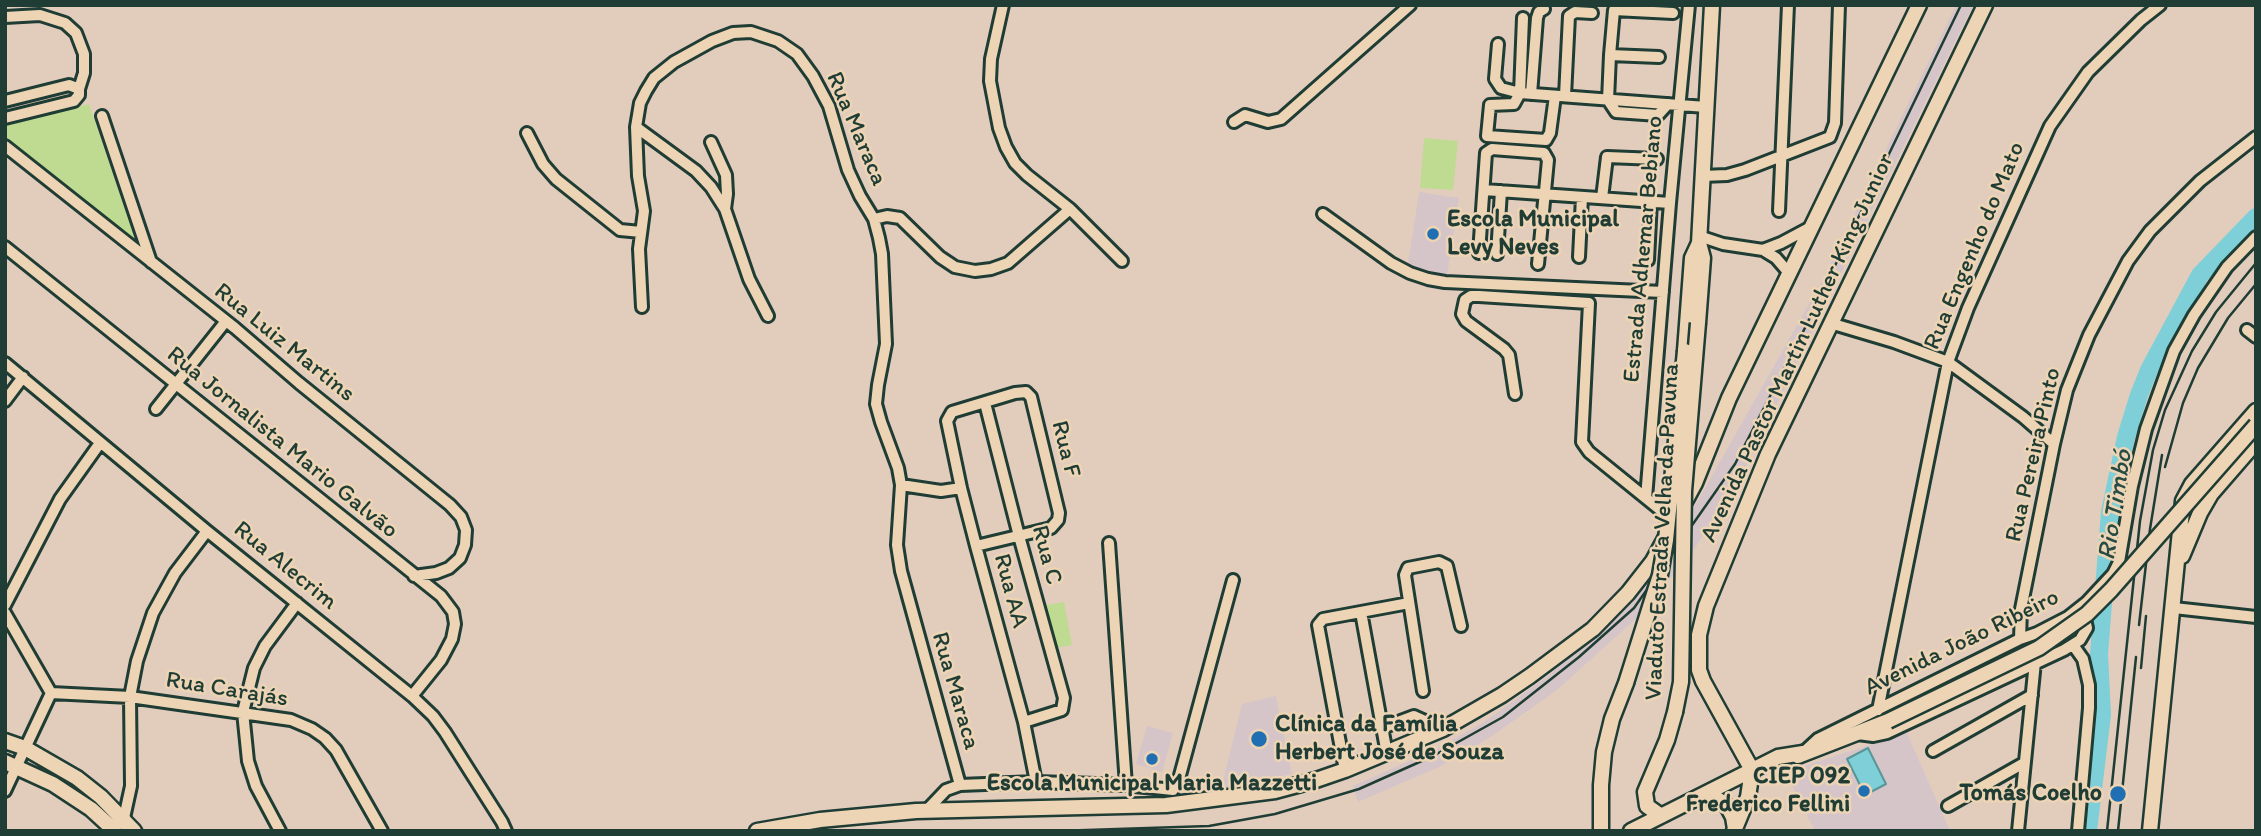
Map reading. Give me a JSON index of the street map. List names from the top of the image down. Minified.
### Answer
{"streets":{"main road":["Estrada Adhemar Bebiano","Avenida Pastor Martin Luther King Junior","Viaduto Estrada Velha da Pavuna","Avenida João Ribeiro"],"street":["Rua Maraca","Rua Engenho do Mato","Rua Luiz Martins","Rua Jornalista Mario Galvão","Rua F","Rua Pereira Pinto","Rua C","Rua Alecrim","Rua AA","Rua Carajás"]},"crossings":[["Rua Maraca","Avenida Pastor Martin Luther King Junior"],["Rua Engenho do Mato","Avenida João Ribeiro"],["Estrada Adhemar Bebiano","Viaduto Estrada Velha da Pavuna"],["Rua Luiz Martins","Rua Jornalista Mario Galvão"],["Avenida Pastor Martin Luther King Junior","Avenida João Ribeiro"],["Rua Jornalista Mario Galvão","Rua Alecrim"],["Rua F","Rua C"],["Rua F","Rua AA"],["Rua Pereira Pinto","Avenida João Ribeiro"],["Viaduto Estrada Velha da Pavuna","Avenida João Ribeiro"],["Rua C","Rua AA"]],"water":["Rio Timbó"],"places":["Escola Municipal Levy Neves","Clínica da Família Herbert José de Souza","Escola Municipal Maria Mazzetti","CIEP 092 Frederico Fellini","Tomás Coelho"]}
